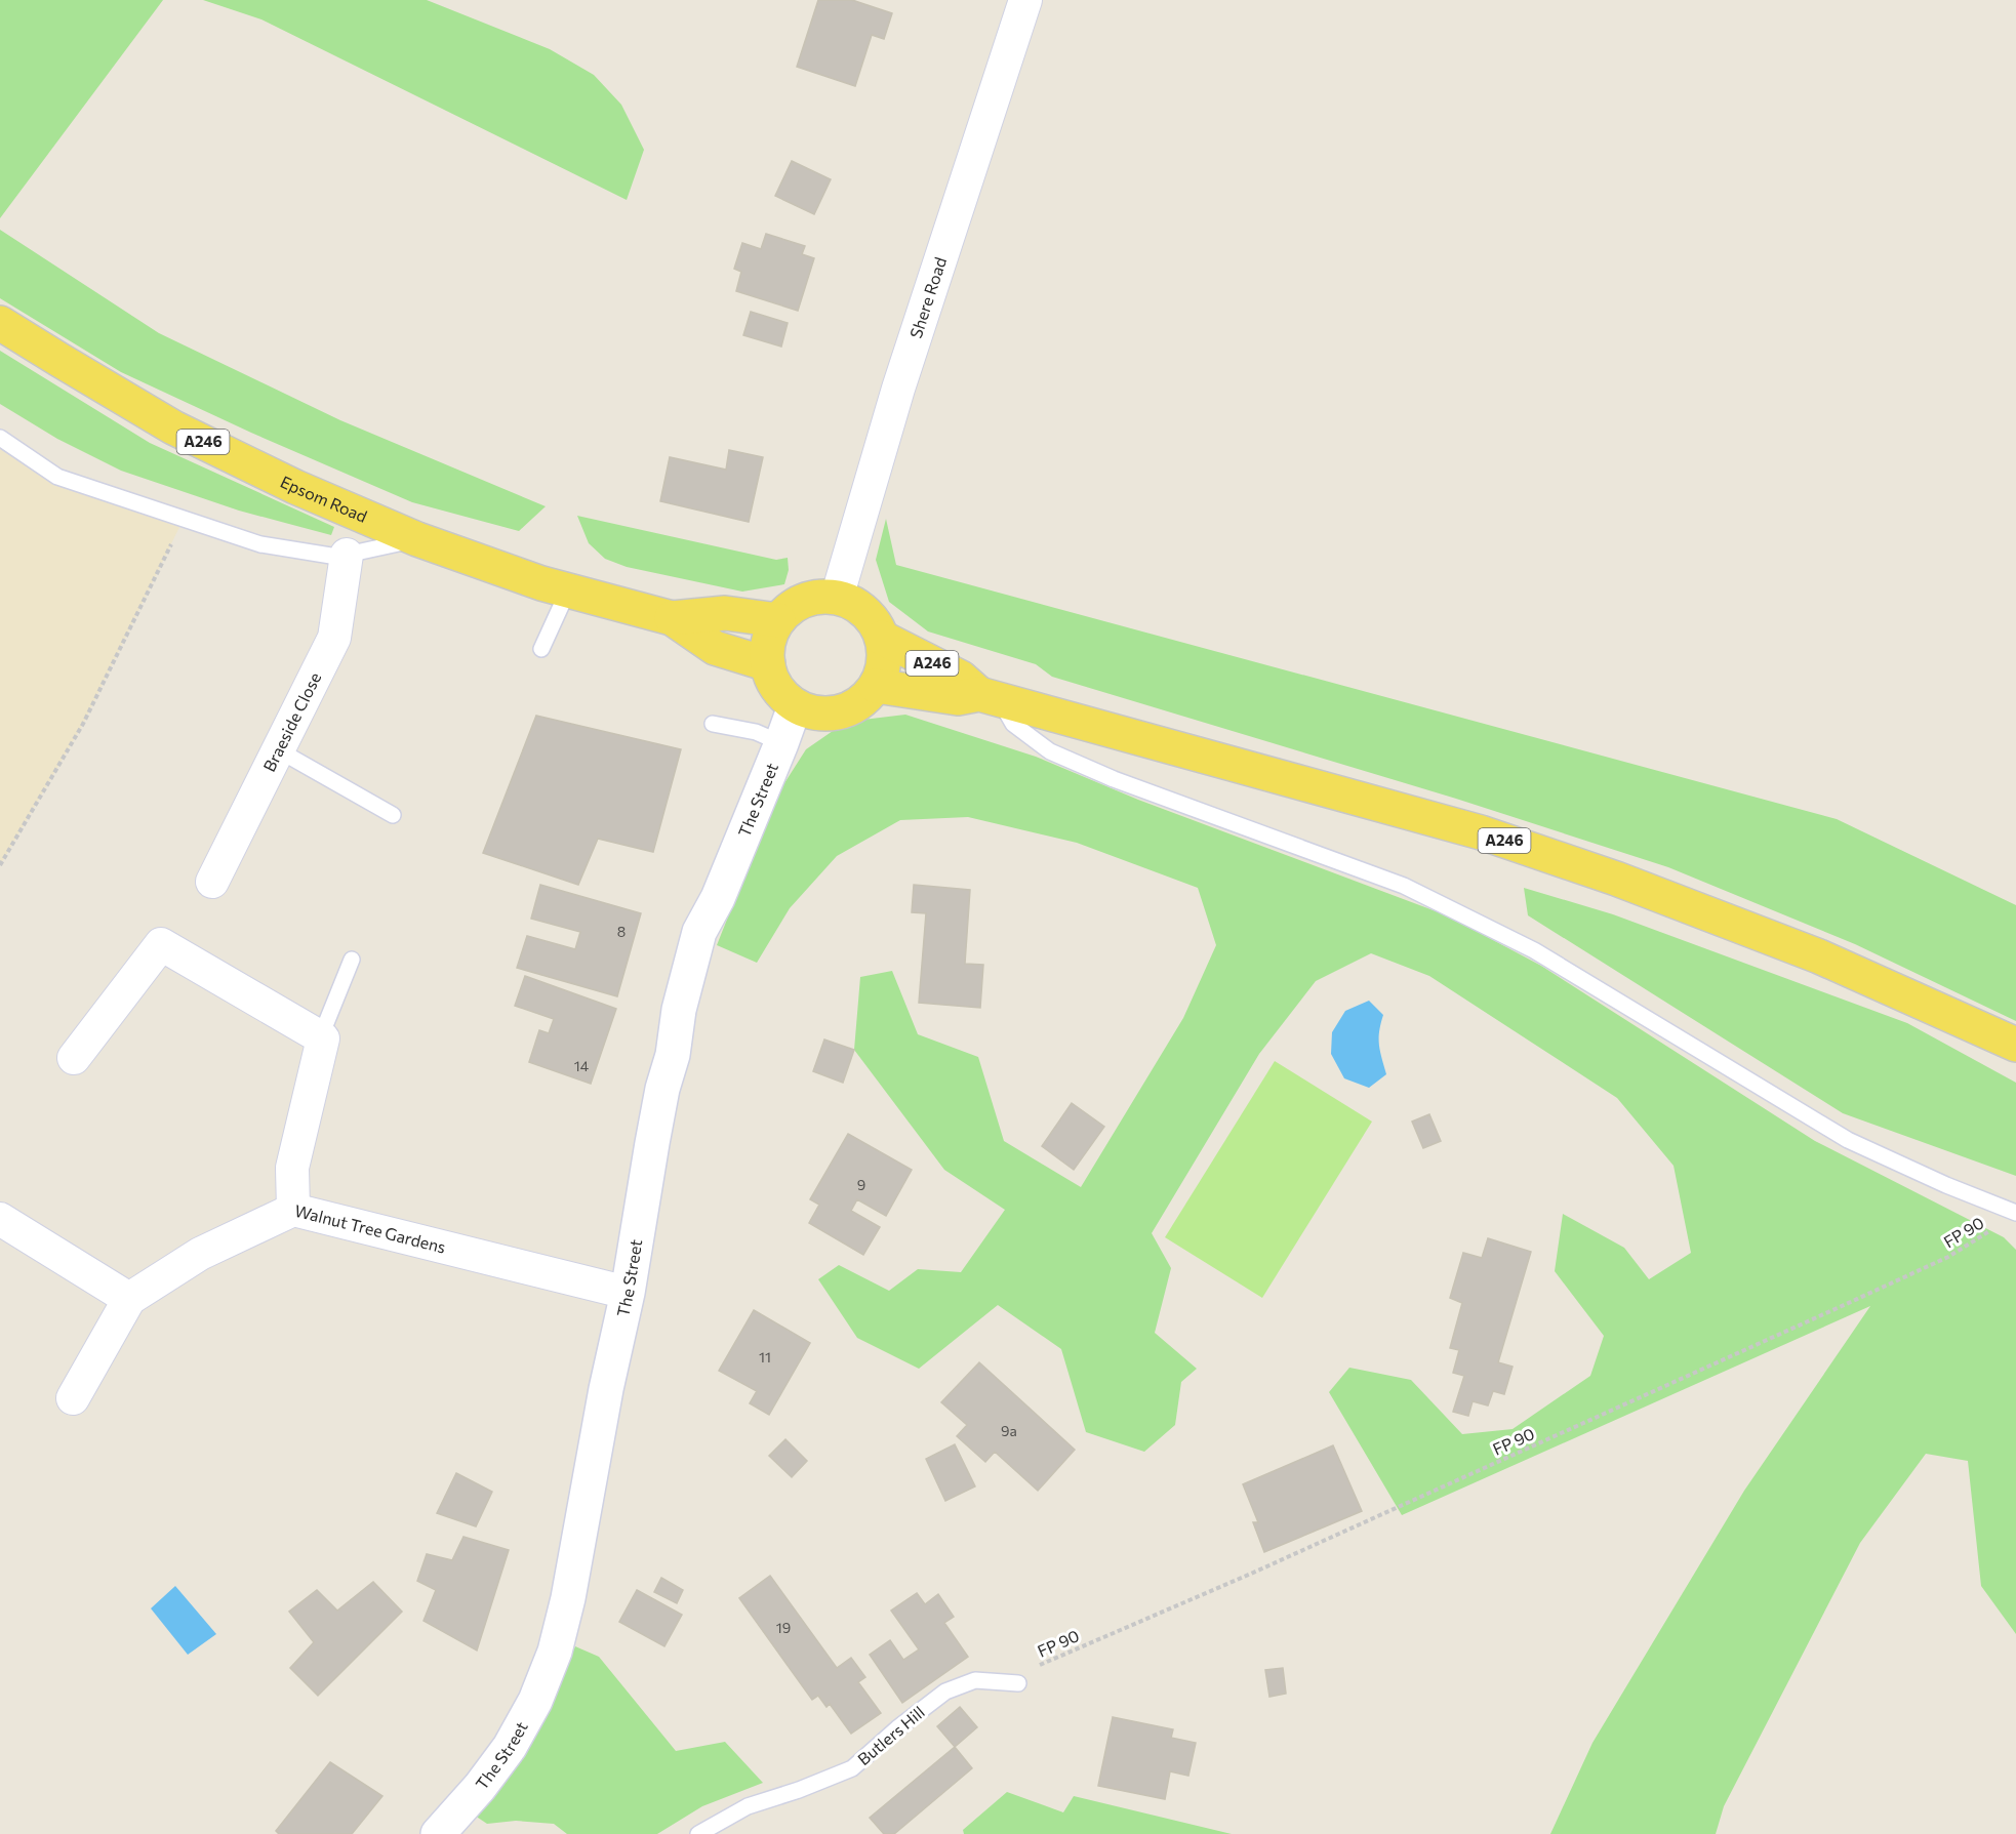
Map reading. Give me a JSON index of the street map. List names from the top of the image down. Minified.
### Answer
{"streets":{"main road":["A246","Epsom Road"],"street":["Shere Road","Braeside Close","The Street","Walnut Tree Gardens"],"lane":["Butlers Hill"],"path":["FP 90"]},"crossings":[["Shere Road","A246"],["Shere Road","Epsom Road"],["Shere Road","The Street"],["A246","Epsom Road"],["A246","The Street"],["Epsom Road","The Street"],["The Street","Walnut Tree Gardens"],["FP 90","Butlers Hill"]],"house_numbers":["8","14","9","11","9a","19"]}
